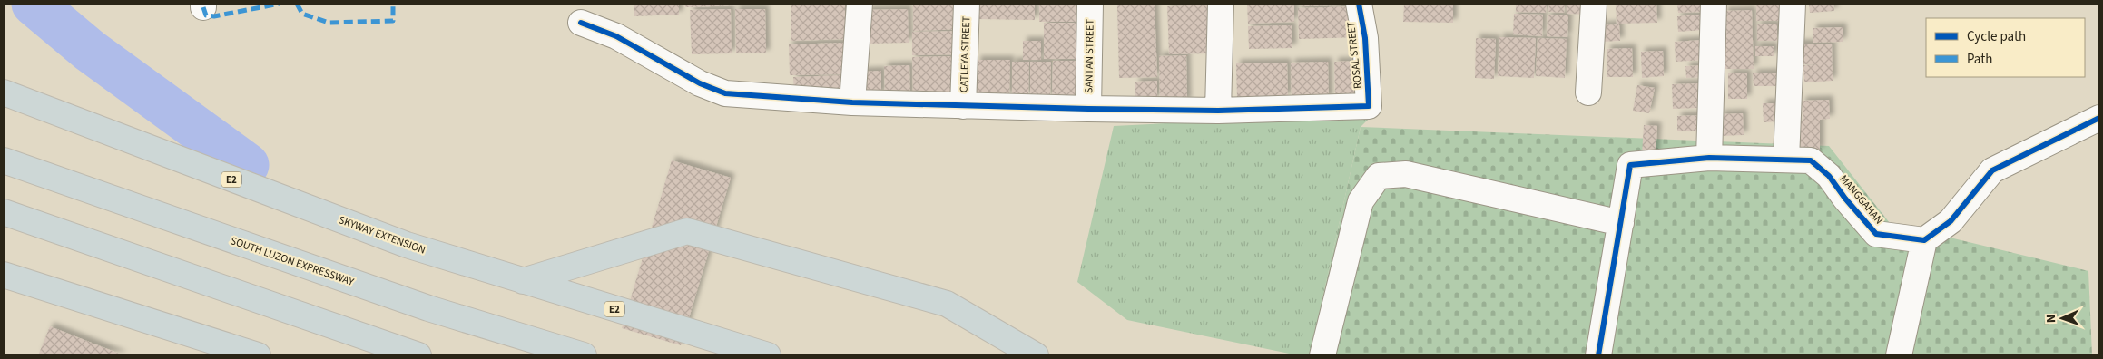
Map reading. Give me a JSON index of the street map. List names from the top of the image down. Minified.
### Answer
{"streets":{"highway":["E2","SKYWAY EXTENSION","SOUTH LUZON EXPRESSWAY"],"street":["CATLEYA STREET","ROSAL STREET","SANTAN STREET","MANGGAHAN"]},"legend":["Cycle path","Path"],"north":"left"}
